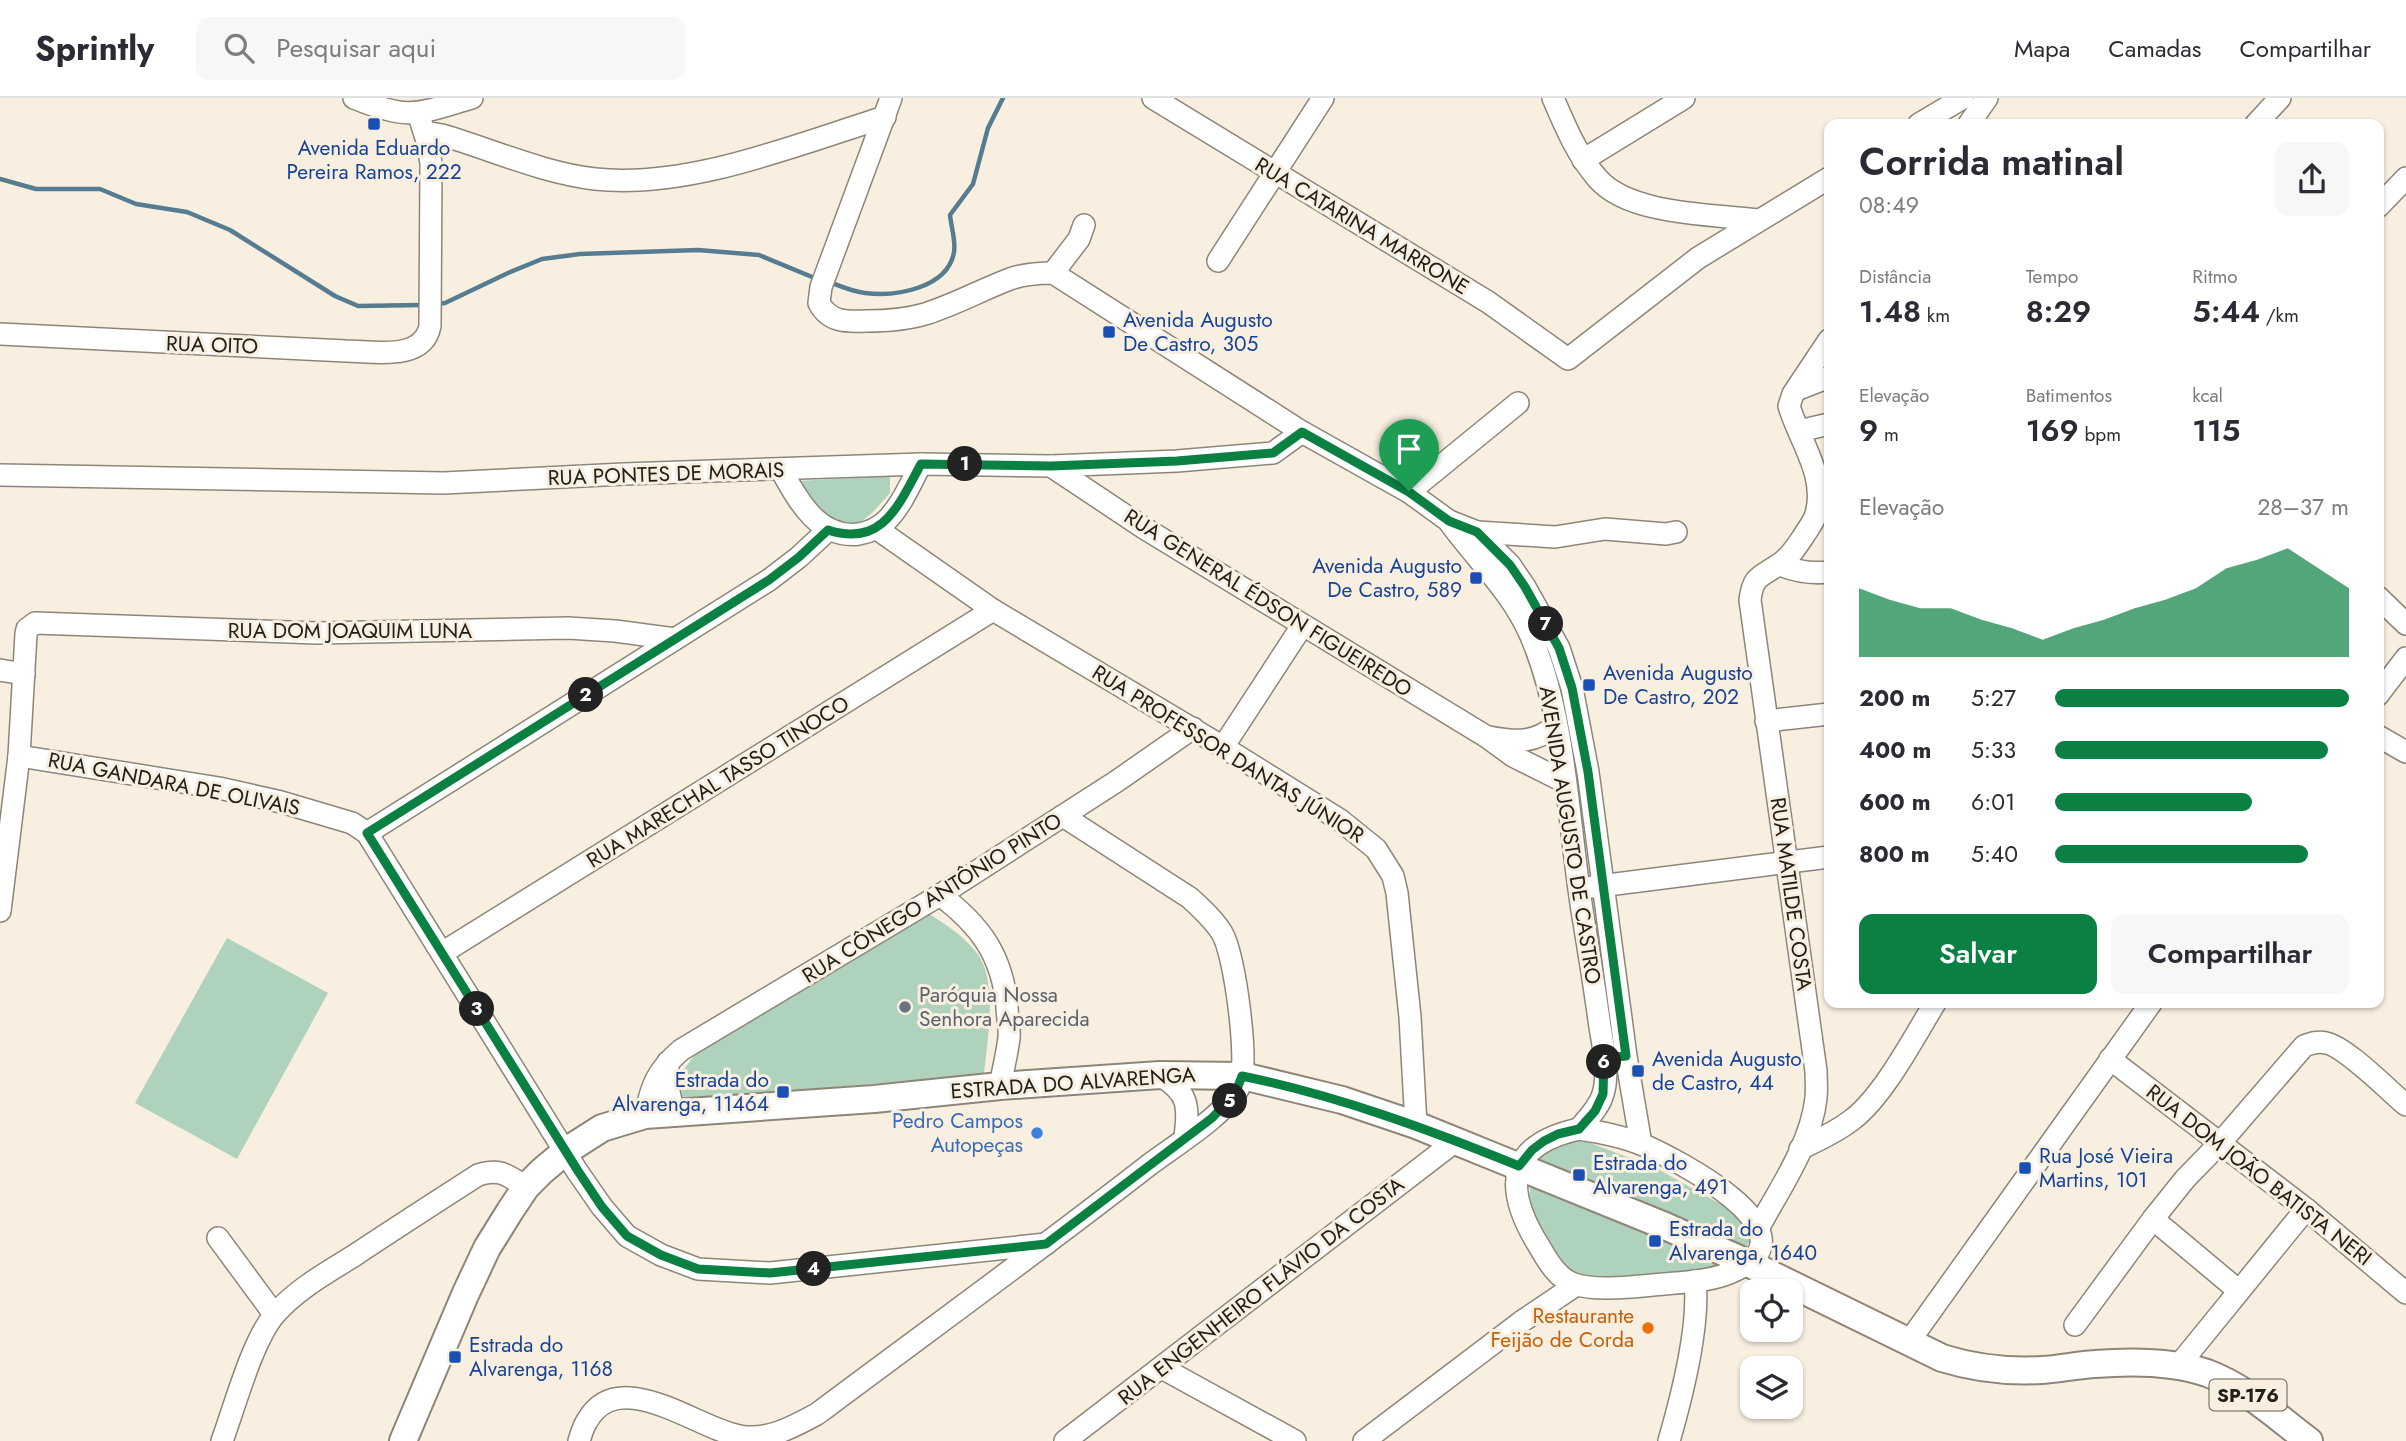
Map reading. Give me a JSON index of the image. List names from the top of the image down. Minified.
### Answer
{"streets":{"main road":["ESTRADA DO ALVARENGA","SP-176"],"street":["RUA CATARINA MARRONE","RUA OITO","RUA PONTES DE MORAIS","RUA GENERAL ÉDSON FIGUEIREDO","RUA DOM JOAQUIM LUNA","RUA PROFESSOR DANTAS JÚNIOR","RUA MARECHAL TASSO TINOCO","RUA GANDARA DE OLIVAIS","AVENIDA AUGUSTO DE CASTRO","RUA MATILDE COSTA","RUA CÔNEGO ANTÔNIO PINTO","RUA DOM JOÃO BATISTA NERI","RUA ENGENHEIRO FLÁVIO DA COSTA"]},"crossings":[["RUA PONTES DE MORAIS","RUA GENERAL ÉDSON FIGUEIREDO"],["RUA PONTES DE MORAIS","AVENIDA AUGUSTO DE CASTRO"],["RUA GENERAL ÉDSON FIGUEIREDO","AVENIDA AUGUSTO DE CASTRO"],["RUA PROFESSOR DANTAS JÚNIOR","RUA MARECHAL TASSO TINOCO"],["RUA PROFESSOR DANTAS JÚNIOR","RUA CÔNEGO ANTÔNIO PINTO"],["RUA PROFESSOR DANTAS JÚNIOR","ESTRADA DO ALVARENGA"],["RUA MATILDE COSTA","ESTRADA DO ALVARENGA"],["RUA CÔNEGO ANTÔNIO PINTO","ESTRADA DO ALVARENGA"],["ESTRADA DO ALVARENGA","RUA ENGENHEIRO FLÁVIO DA COSTA"]],"places":{"transit":["Avenida Eduardo Pereira Ramos, 222","Avenida Augusto De Castro, 305","Avenida Augusto De Castro, 589","Avenida Augusto De Castro, 202","Avenida Augusto de Castro, 44","Estrada do Alvarenga, 11464","Rua José Vieira Martins, 101","Estrada do Alvarenga, 491","Estrada do Alvarenga, 1640","Estrada do Alvarenga, 1168"],"other":["Paróquia Nossa Senhora Aparecida","Pedro Campos Autopeças","Restaurante Feijão de Corda"]},"page":{"header":"Sprintly","search":"Pesquisar aqui","nav":["Mapa","Camadas","Compartilhar"],"heading":["Corrida matinal","08:49"],"stats":[["Distância","1.48 km"],["Tempo","8:29"],["Ritmo","5:44 /km"],["Elevação","9 m"],["Batimentos","169 bpm"],["kcal","115"]],"pins":["1","7","2","3","6","5","4"],"chart":["Elevação","28–37 m"],"list":[{"name":"200 m","note":"5:27"},{"name":"400 m","note":"5:33"},{"name":"600 m","note":"6:01"},{"name":"800 m","note":"5:40"}],"buttons":["Salvar","Compartilhar"]}}
